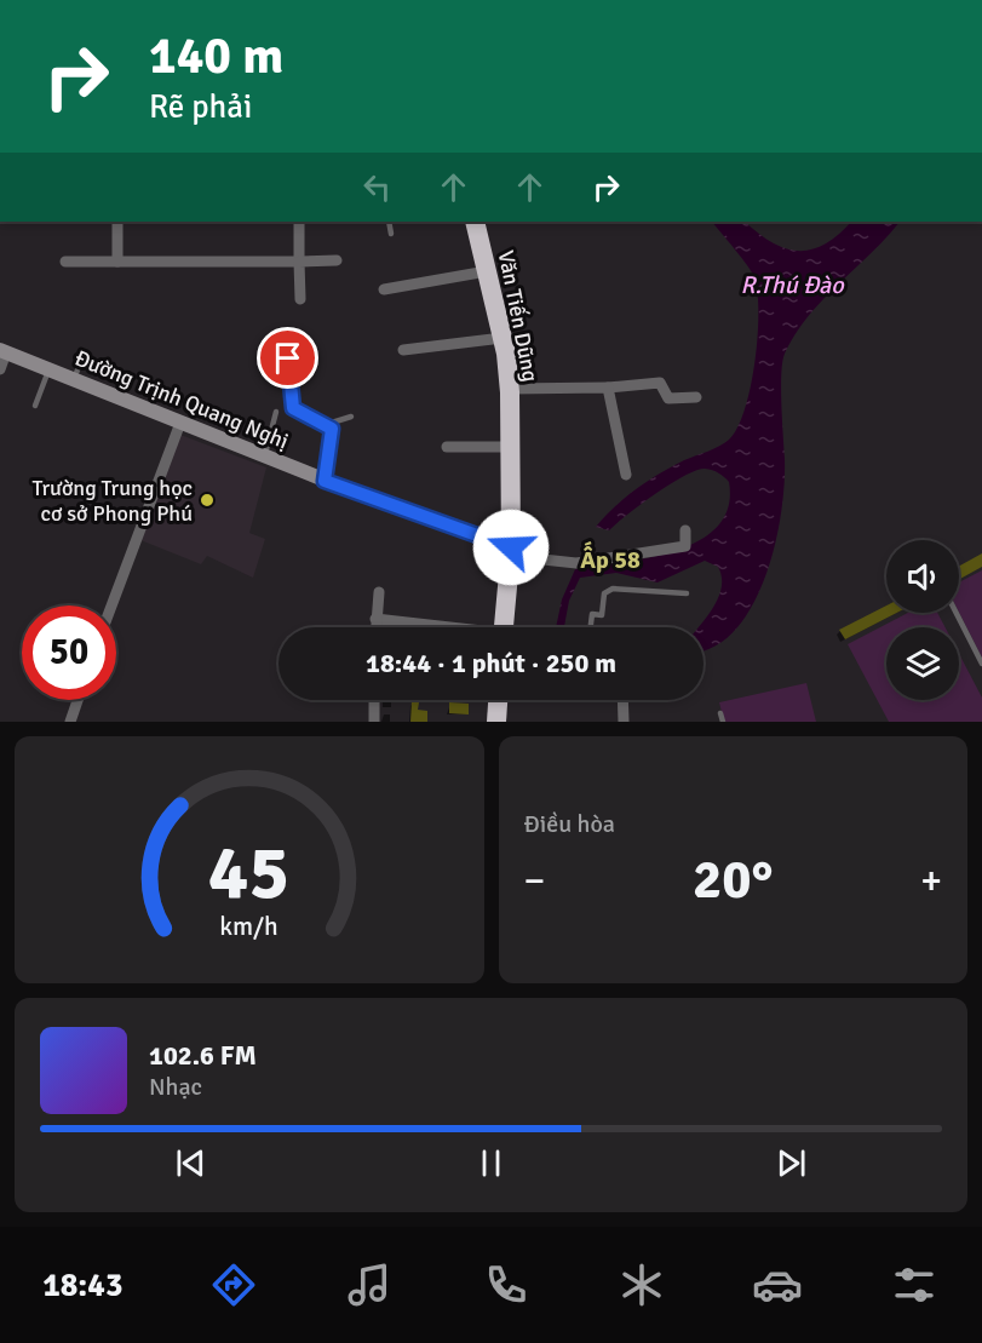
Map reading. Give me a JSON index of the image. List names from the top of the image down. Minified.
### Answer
{"streets":{"highway":["Văn Tiến Dũng"],"main road":["Đường Trịnh Quang Nghị"]},"crossings":[["Văn Tiến Dũng","Đường Trịnh Quang Nghị"]],"districts":["Ấp 58"],"water":["R.Thú Đào"],"places":["Trường Trung học cơ sở Phong Phú"],"page":{"turn":["140 m","Rẽ phải"],"limit":"50","trip":"18:44 · 1 phút · 250 m","tile":"Điều hòa","heat":["−","20°","+"],"song":["102.6 FM","Nhạc"],"tabs":"18:43","gauge":["45","km/h"]}}
